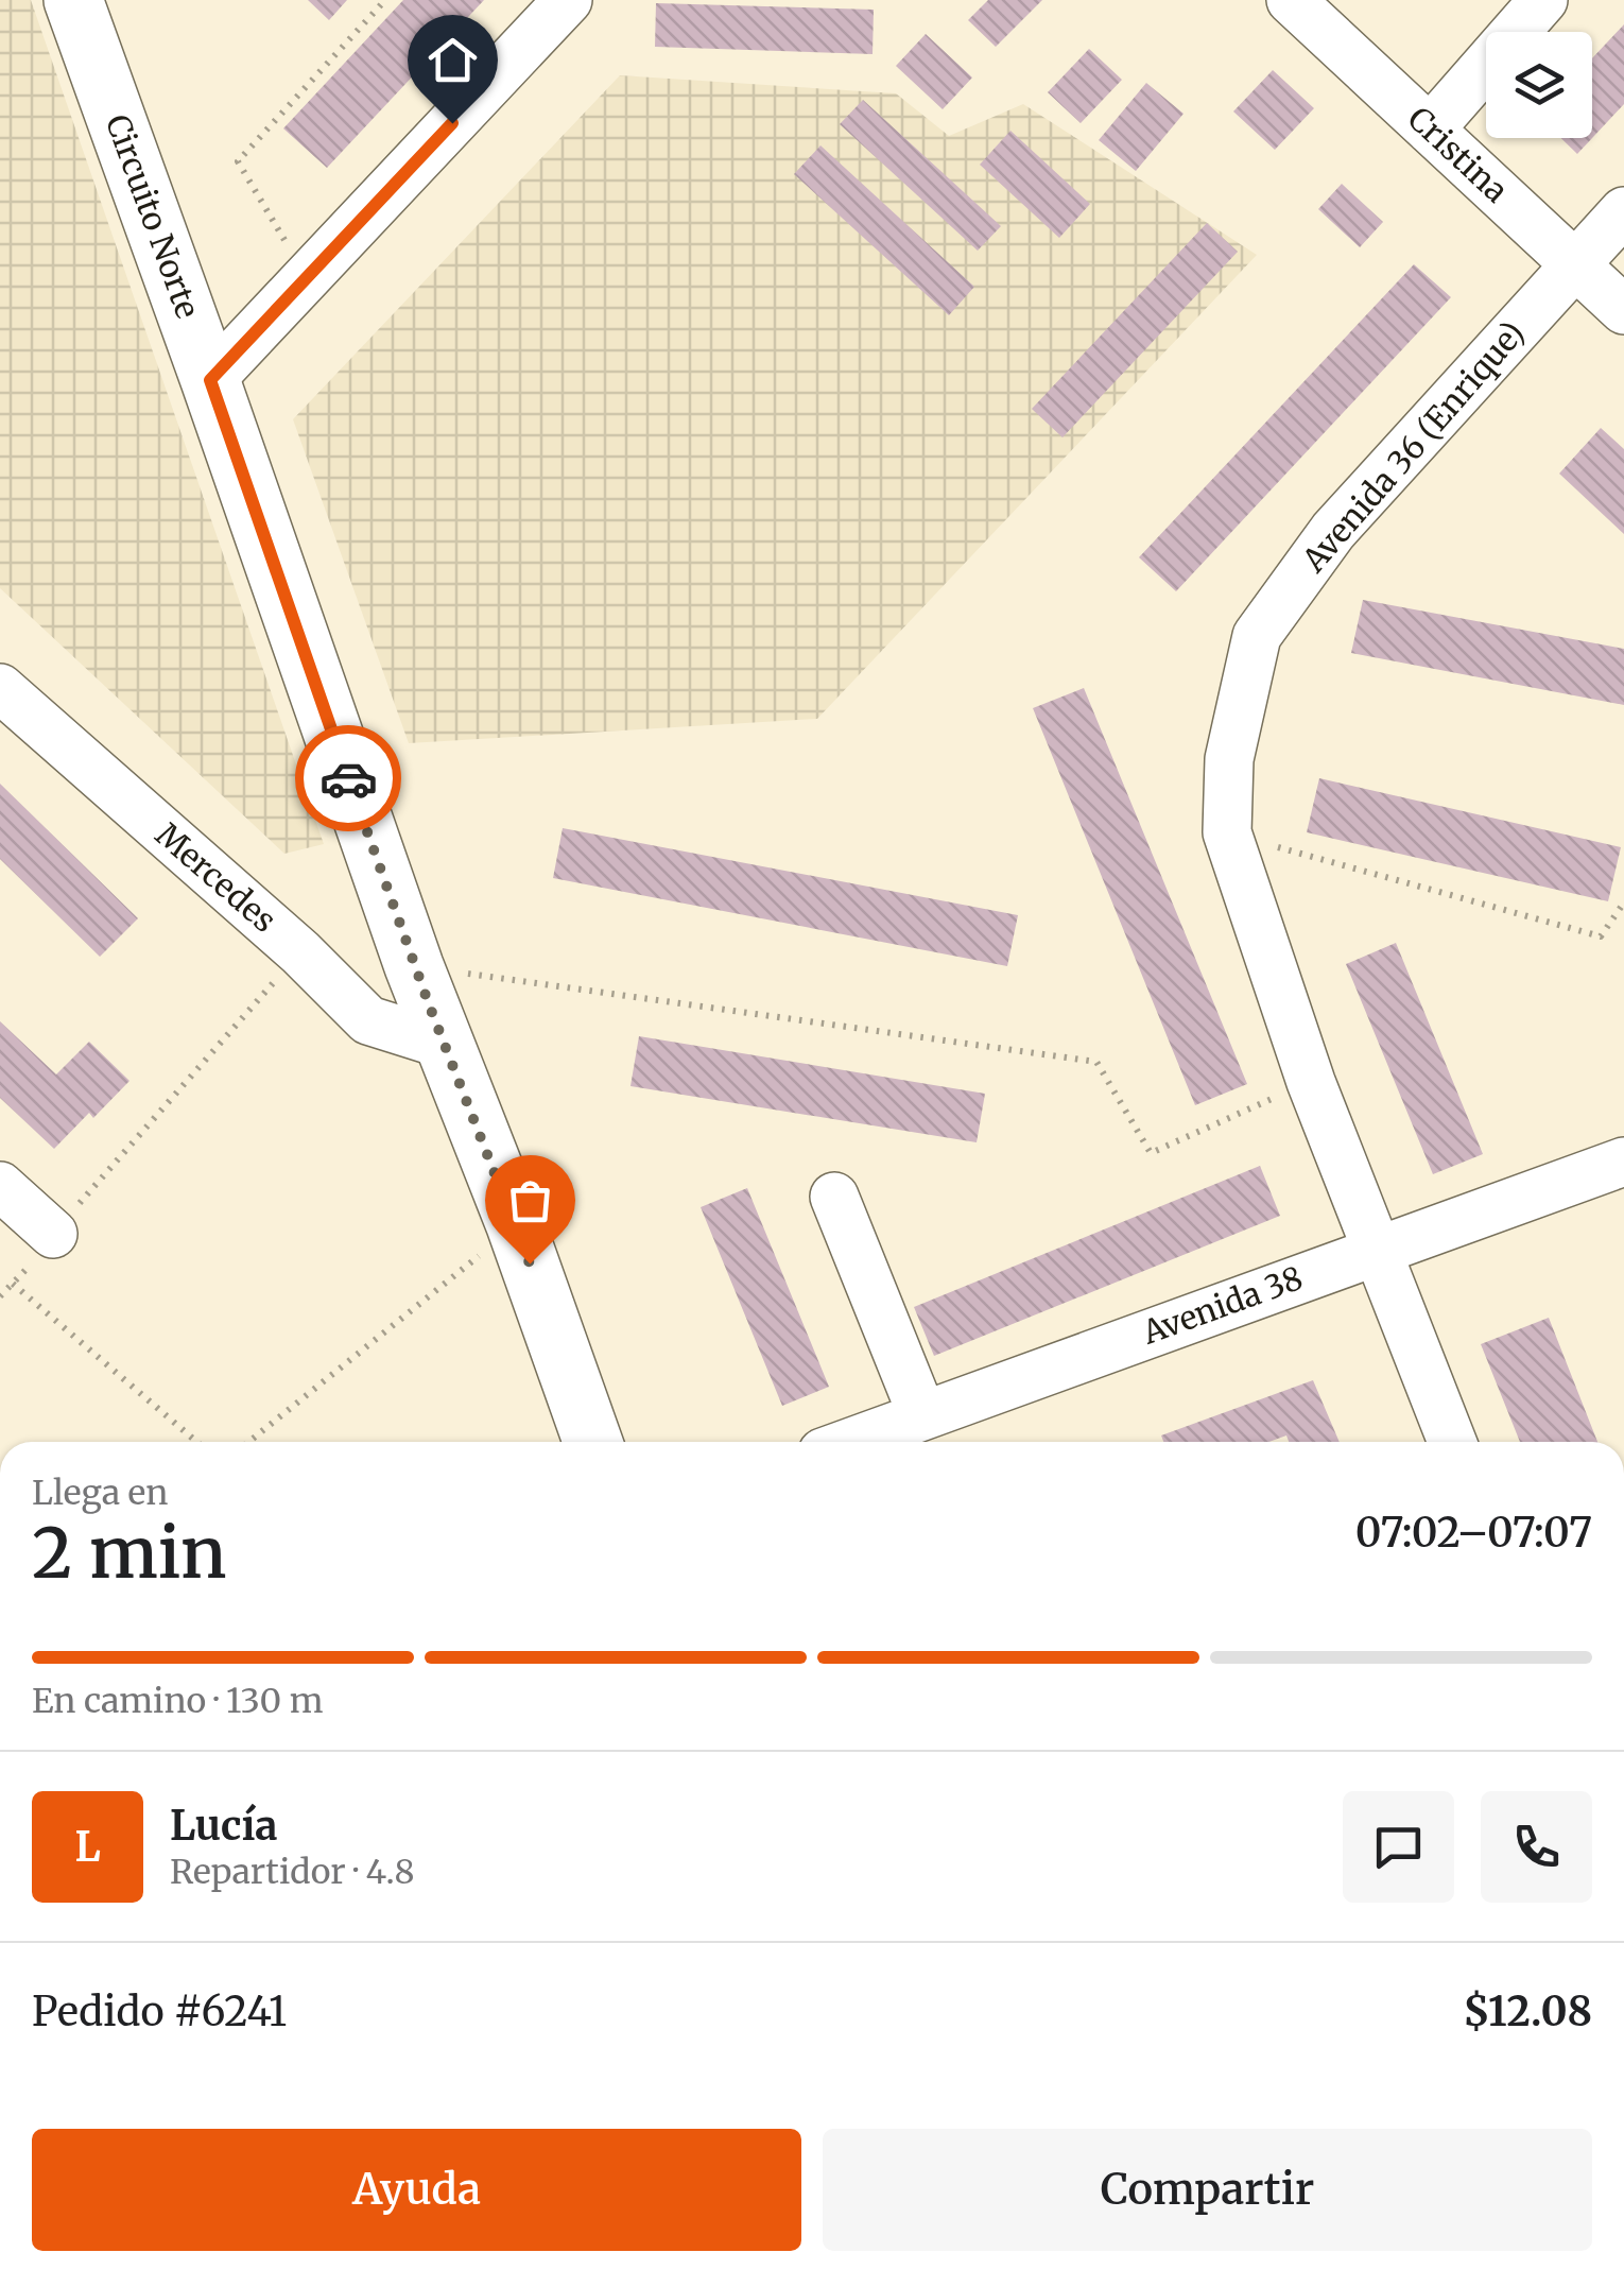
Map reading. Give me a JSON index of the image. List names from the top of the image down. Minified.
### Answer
{"streets":{"main road":["Circuito Norte"],"street":["Cristina","Avenida 36 (Enrique)","Mercedes","Avenida 38"]},"crossings":[["Cristina","Avenida 36 (Enrique)"],["Circuito Norte","Mercedes"],["Avenida 36 (Enrique)","Avenida 38"]],"page":{"heading":["2 min","Llega en","07:02–07:07"],"panel":["Lucía","Repartidor · 4.8","Pedido #6241","$12.08"],"bar":"En camino · 130 m","round":"L","buttons":["Ayuda","Compartir"]}}
